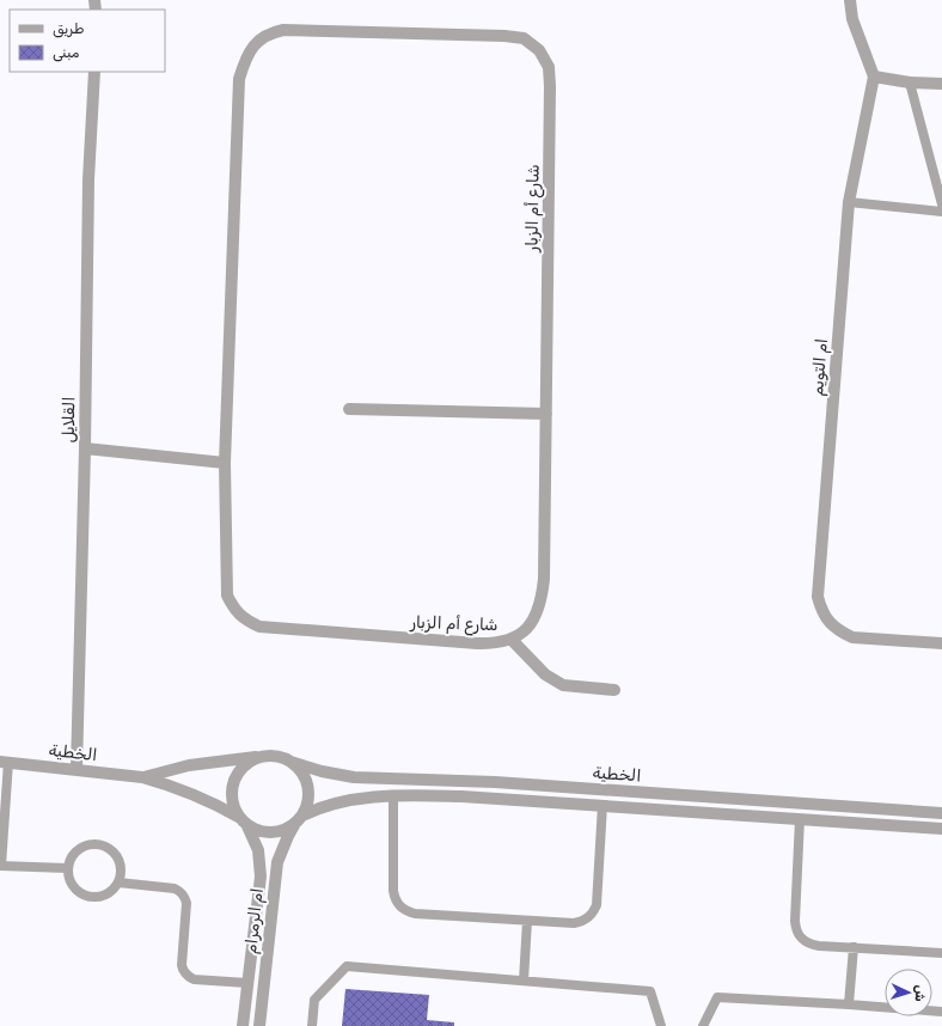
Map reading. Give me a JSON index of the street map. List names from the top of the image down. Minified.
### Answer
{"streets":{"street":["شارع أم الزبار","ام التويم","القلايل","الخطية","ام الرمرام"]},"crossings":[["القلايل","الخطية"],["الخطية","ام الرمرام"]],"legend":["طريق","مبنى"],"north":"right"}
